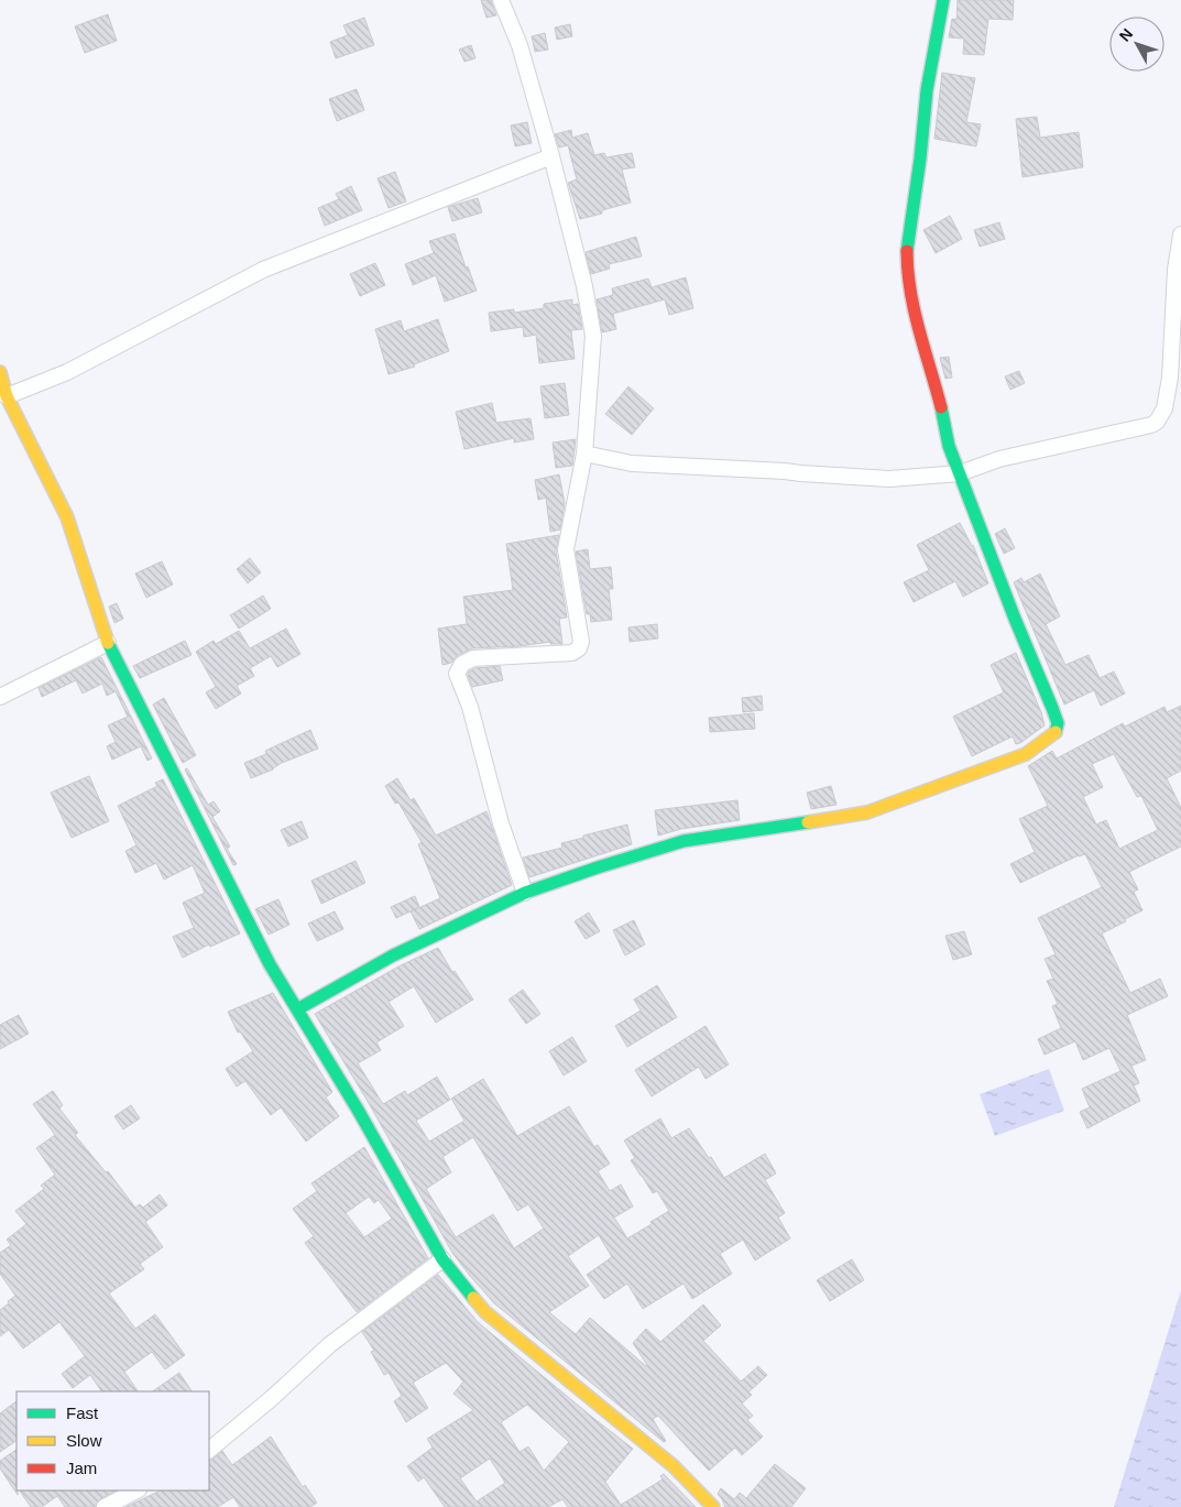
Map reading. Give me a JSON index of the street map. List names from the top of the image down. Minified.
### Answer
{"legend":["Fast","Slow","Jam"],"north":"top left"}
